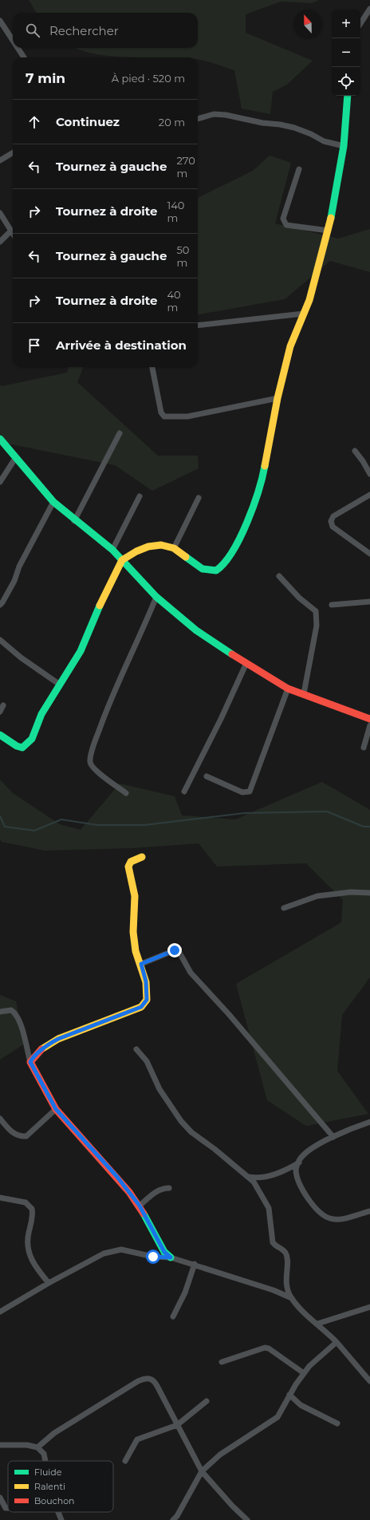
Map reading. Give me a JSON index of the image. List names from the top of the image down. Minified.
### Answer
{"legend":["Fluide","Ralenti","Bouchon"],"north":"top","page":{"map_buttons":["+","−"],"search":"Rechercher","heading":["7 min","À pied · 520 m"],"list":[["Continuez","20 m"],["Tournez à gauche","270 m"],["Tournez à droite","140 m"],["Tournez à gauche","50 m"],["Tournez à droite","40 m"],"Arrivée à destination"]}}
